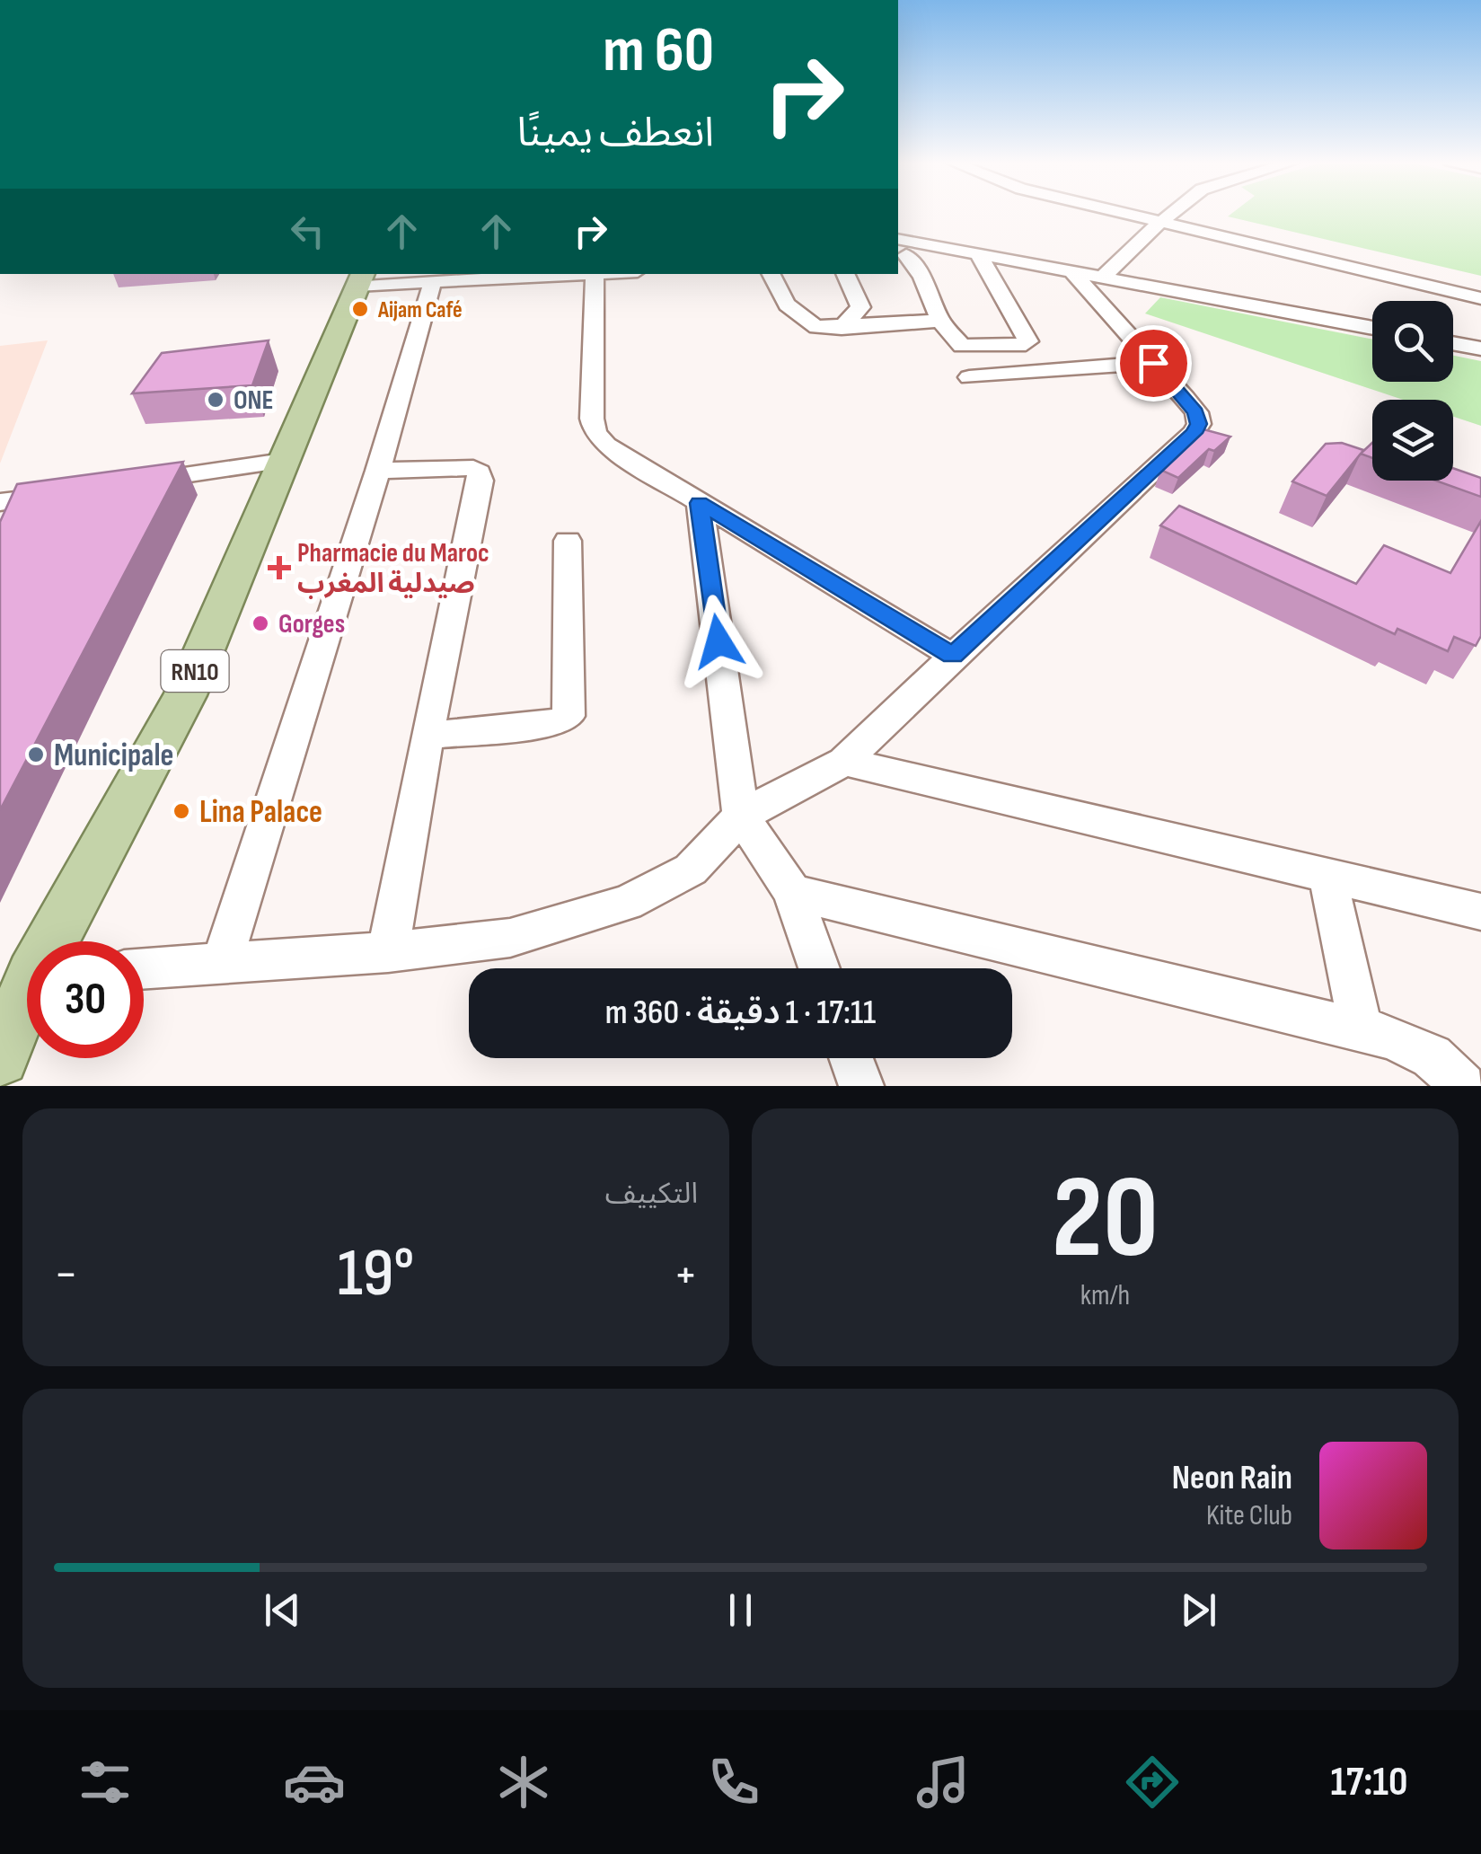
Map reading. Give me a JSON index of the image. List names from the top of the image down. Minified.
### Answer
{"streets":{"main road":["RN10"]},"places":{"other":["Aijam Café","ONE","Gorges","Municipale","Lina Palace"],"health":["Pharmacie du Maroc صيدلية المغرب"]},"page":{"turn":["60 m","انعطف يمينًا"],"limit":"30","trip":"17:11 · 1 دقيقة · 360 m","tile":[["20","km/h"],"التكييف"],"heat":["−","19°","+"],"song":["Neon Rain","Kite Club"],"tabs":"17:10"}}
